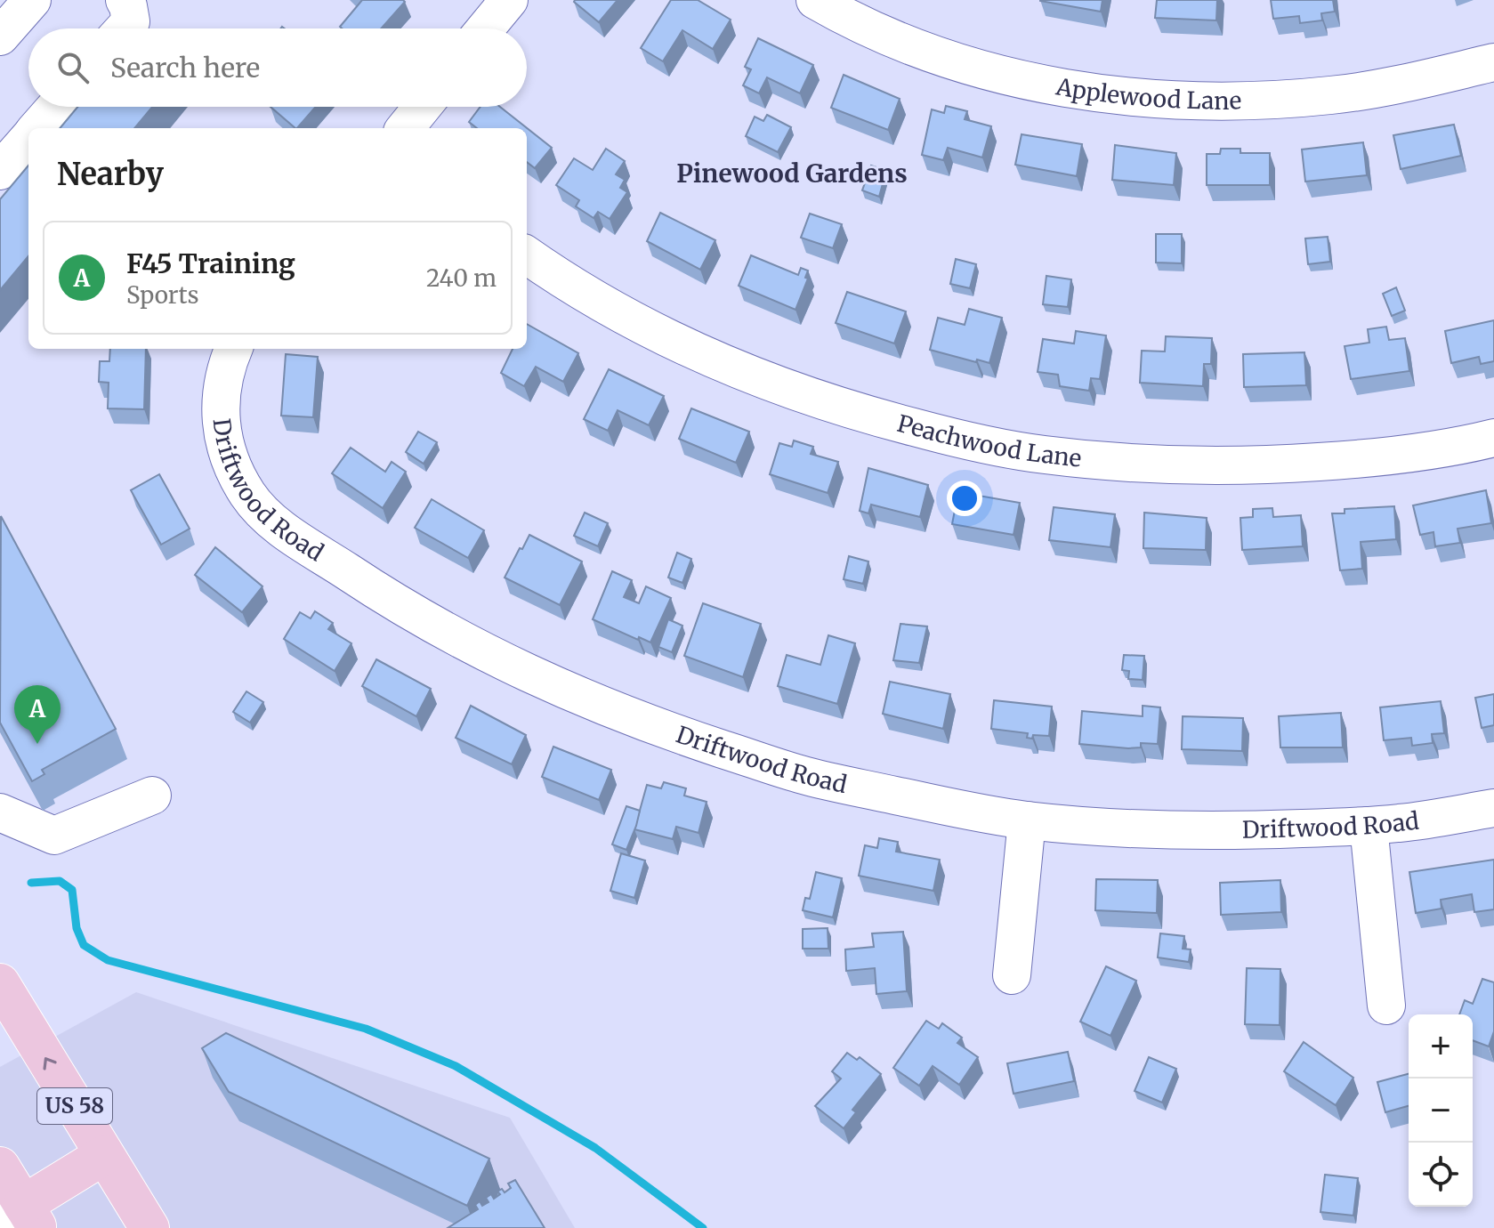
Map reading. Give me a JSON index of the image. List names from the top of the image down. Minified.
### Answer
{"streets":{"main road":["US 58"],"street":["Applewood Lane","Peachwood Lane","Driftwood Road"]},"districts":["Pinewood Gardens"],"page":{"search":"Search here","heading":"Nearby","list":[{"mark":"A","name":"F45 Training","note":"Sports","value":"240 m"}],"pins":"A","map_buttons":["+","−"]}}
